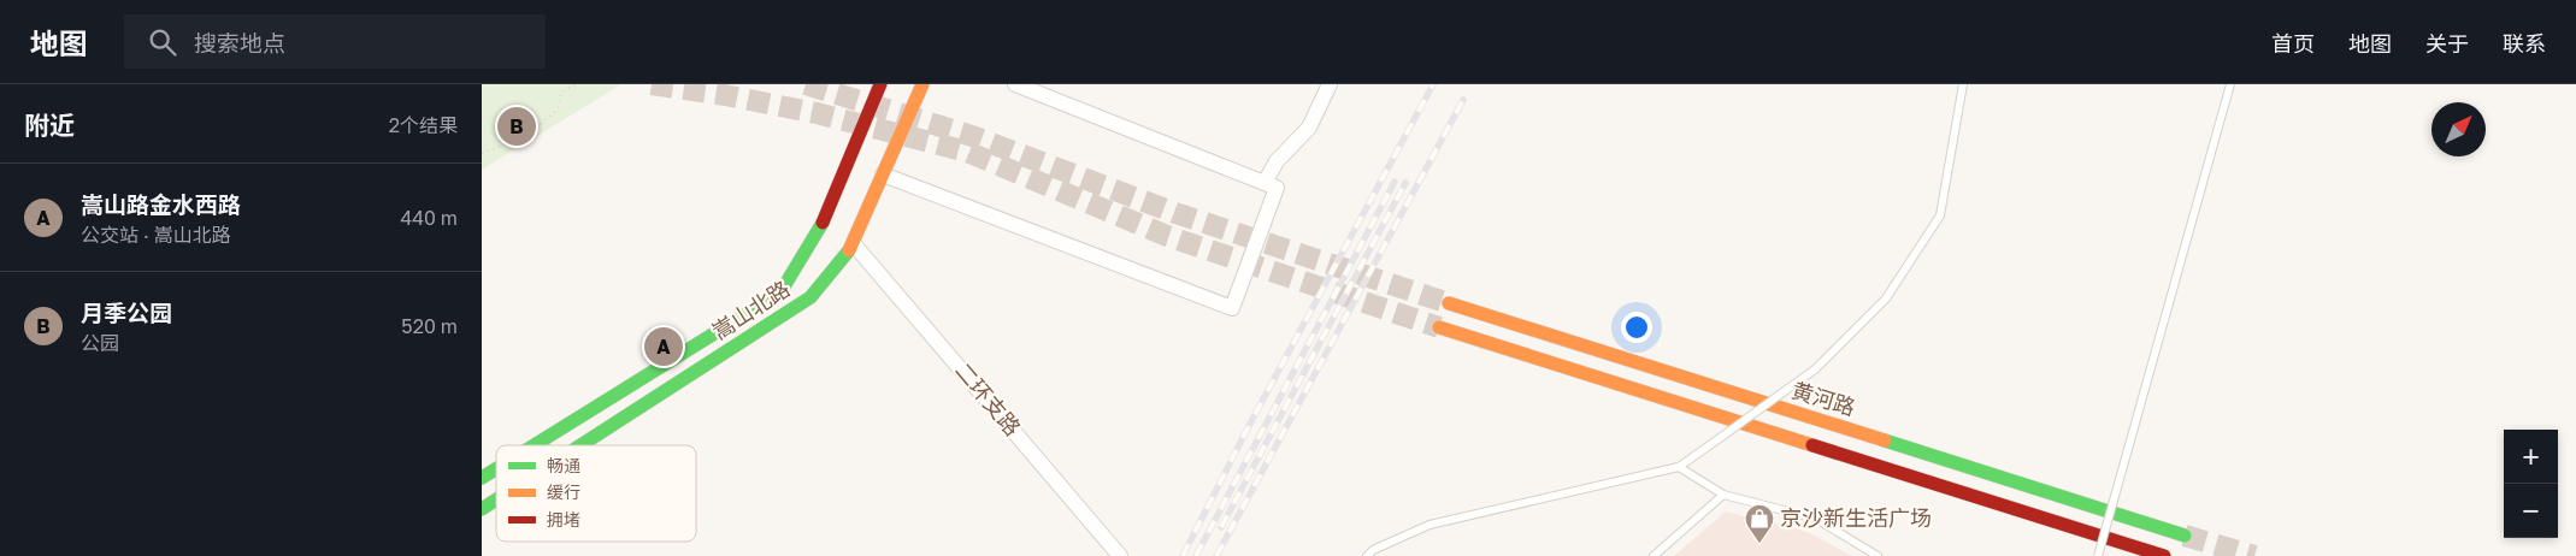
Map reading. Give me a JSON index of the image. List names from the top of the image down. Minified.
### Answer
{"streets":{"main road":["嵩山北路","黄河路"],"street":["二环支路"]},"crossings":[["嵩山北路","二环支路"]],"places":{"shop":["京沙新生活广场"]},"legend":["畅通","缓行","拥堵"],"north":"top right","page":{"header":"地图","search":"搜索地点","nav":["首页","地图","关于","联系"],"heading":["附近","2个结果"],"pins":["B","A"],"list":[{"mark":"A","name":"嵩山路金水西路","note":"公交站 · 嵩山北路","value":"440 m"},{"mark":"B","name":"月季公园","note":"公园","value":"520 m"}],"map_buttons":["+","−"]}}
